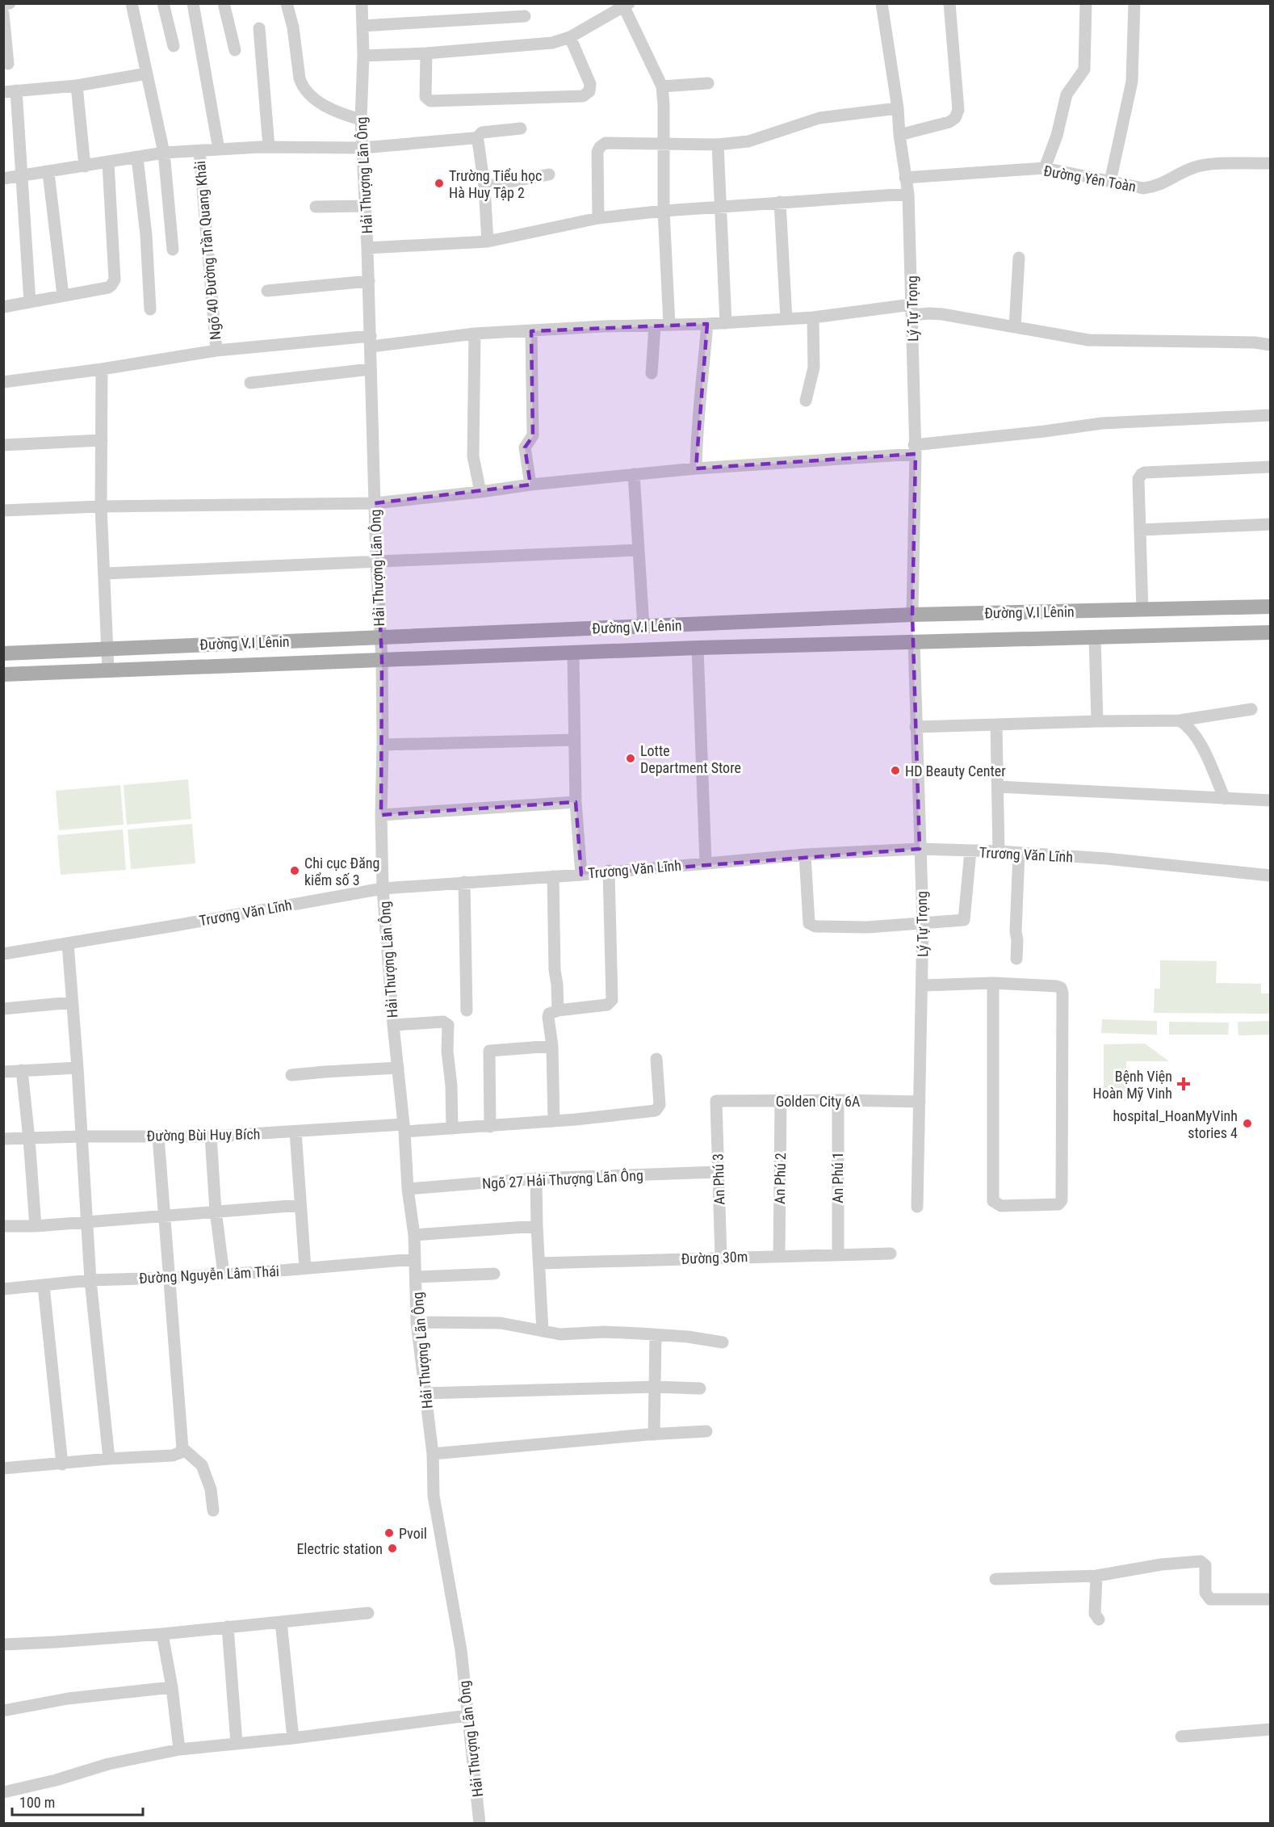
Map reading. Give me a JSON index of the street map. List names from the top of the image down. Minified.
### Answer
{"streets":{"main road":["Đường V.I Lênin"],"street":["Hải Thượng Lãn Ông","Đường Yên Toàn","Ngõ 40 Đường Trần Quang Khải","Lý Tự Trọng","Trương Văn Lĩnh","Golden City 6A","Đường Bùi Huy Bích","An Phú 1","An Phú 2","Ngõ 27 Hải Thượng Lãn Ông","An Phú 3","Đường 30m","Đường Nguyễn Lâm Thái"]},"crossings":[["Hải Thượng Lãn Ông","Đường V.I Lênin"],["Hải Thượng Lãn Ông","Trương Văn Lĩnh"],["Hải Thượng Lãn Ông","Đường Bùi Huy Bích"],["Hải Thượng Lãn Ông","Ngõ 27 Hải Thượng Lãn Ông"],["Hải Thượng Lãn Ông","Đường Nguyễn Lâm Thái"],["Đường Yên Toàn","Lý Tự Trọng"],["Lý Tự Trọng","Đường V.I Lênin"],["Lý Tự Trọng","Trương Văn Lĩnh"],["Lý Tự Trọng","Golden City 6A"],["Golden City 6A","An Phú 1"],["Golden City 6A","An Phú 2"],["Golden City 6A","An Phú 3"],["An Phú 1","Đường 30m"],["An Phú 2","Đường 30m"],["Ngõ 27 Hải Thượng Lãn Ông","An Phú 3"],["An Phú 3","Đường 30m"]],"places":{"other":["Trường Tiểu học Hà Huy Tập 2","Lotte Department Store","HD Beauty Center","Chi cục Đăng kiểm số 3","hospital_HoanMyVinh stories 4","Pvoil","Electric station"],"health":["Bệnh Viện Hoàn Mỹ Vinh"]},"scale_bar":"100 m"}
